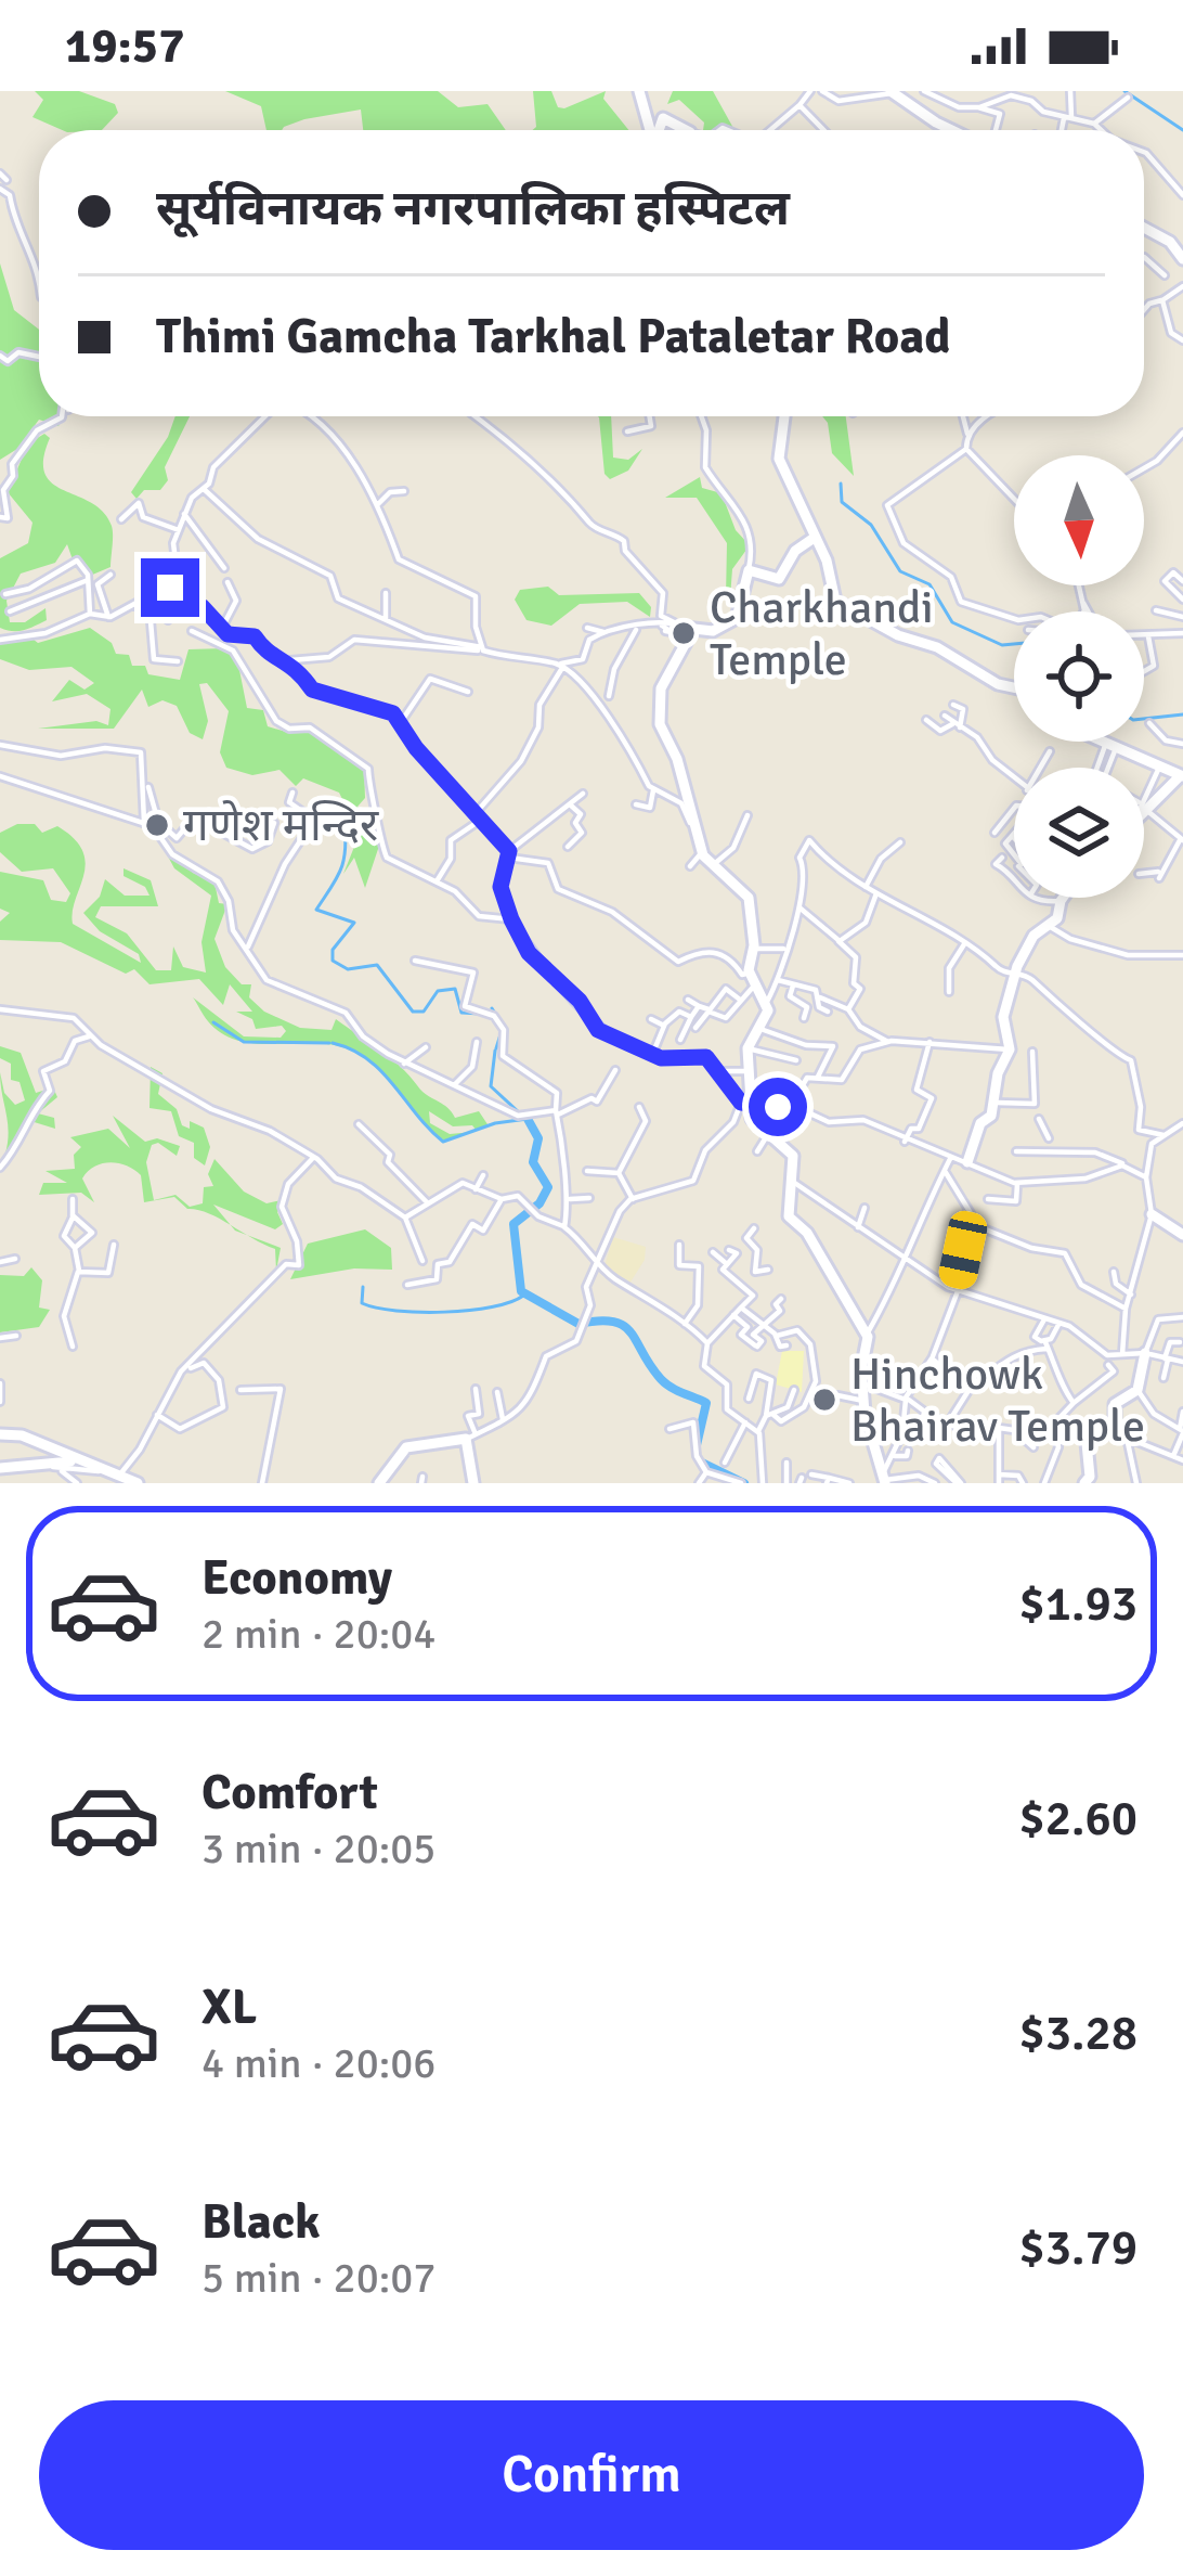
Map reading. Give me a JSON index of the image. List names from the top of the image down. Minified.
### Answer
{"places":["Charkhandi Temple","गणेश मन्दिर","Hinchowk Bhairav Temple"],"north":"bottom","page":{"status":"19:57","banner":["सूर्यविनायक नगरपालिका हस्पिटल","Thimi Gamcha Tarkhal Pataletar Road"],"list":[{"name":"Economy","note":"2 min · 20:04","value":"$1.93"},{"name":"Comfort","note":"3 min · 20:05","value":"$2.60"},{"name":"XL","note":"4 min · 20:06","value":"$3.28"},{"name":"Black","note":"5 min · 20:07","value":"$3.79"}],"buttons":"Confirm"}}
